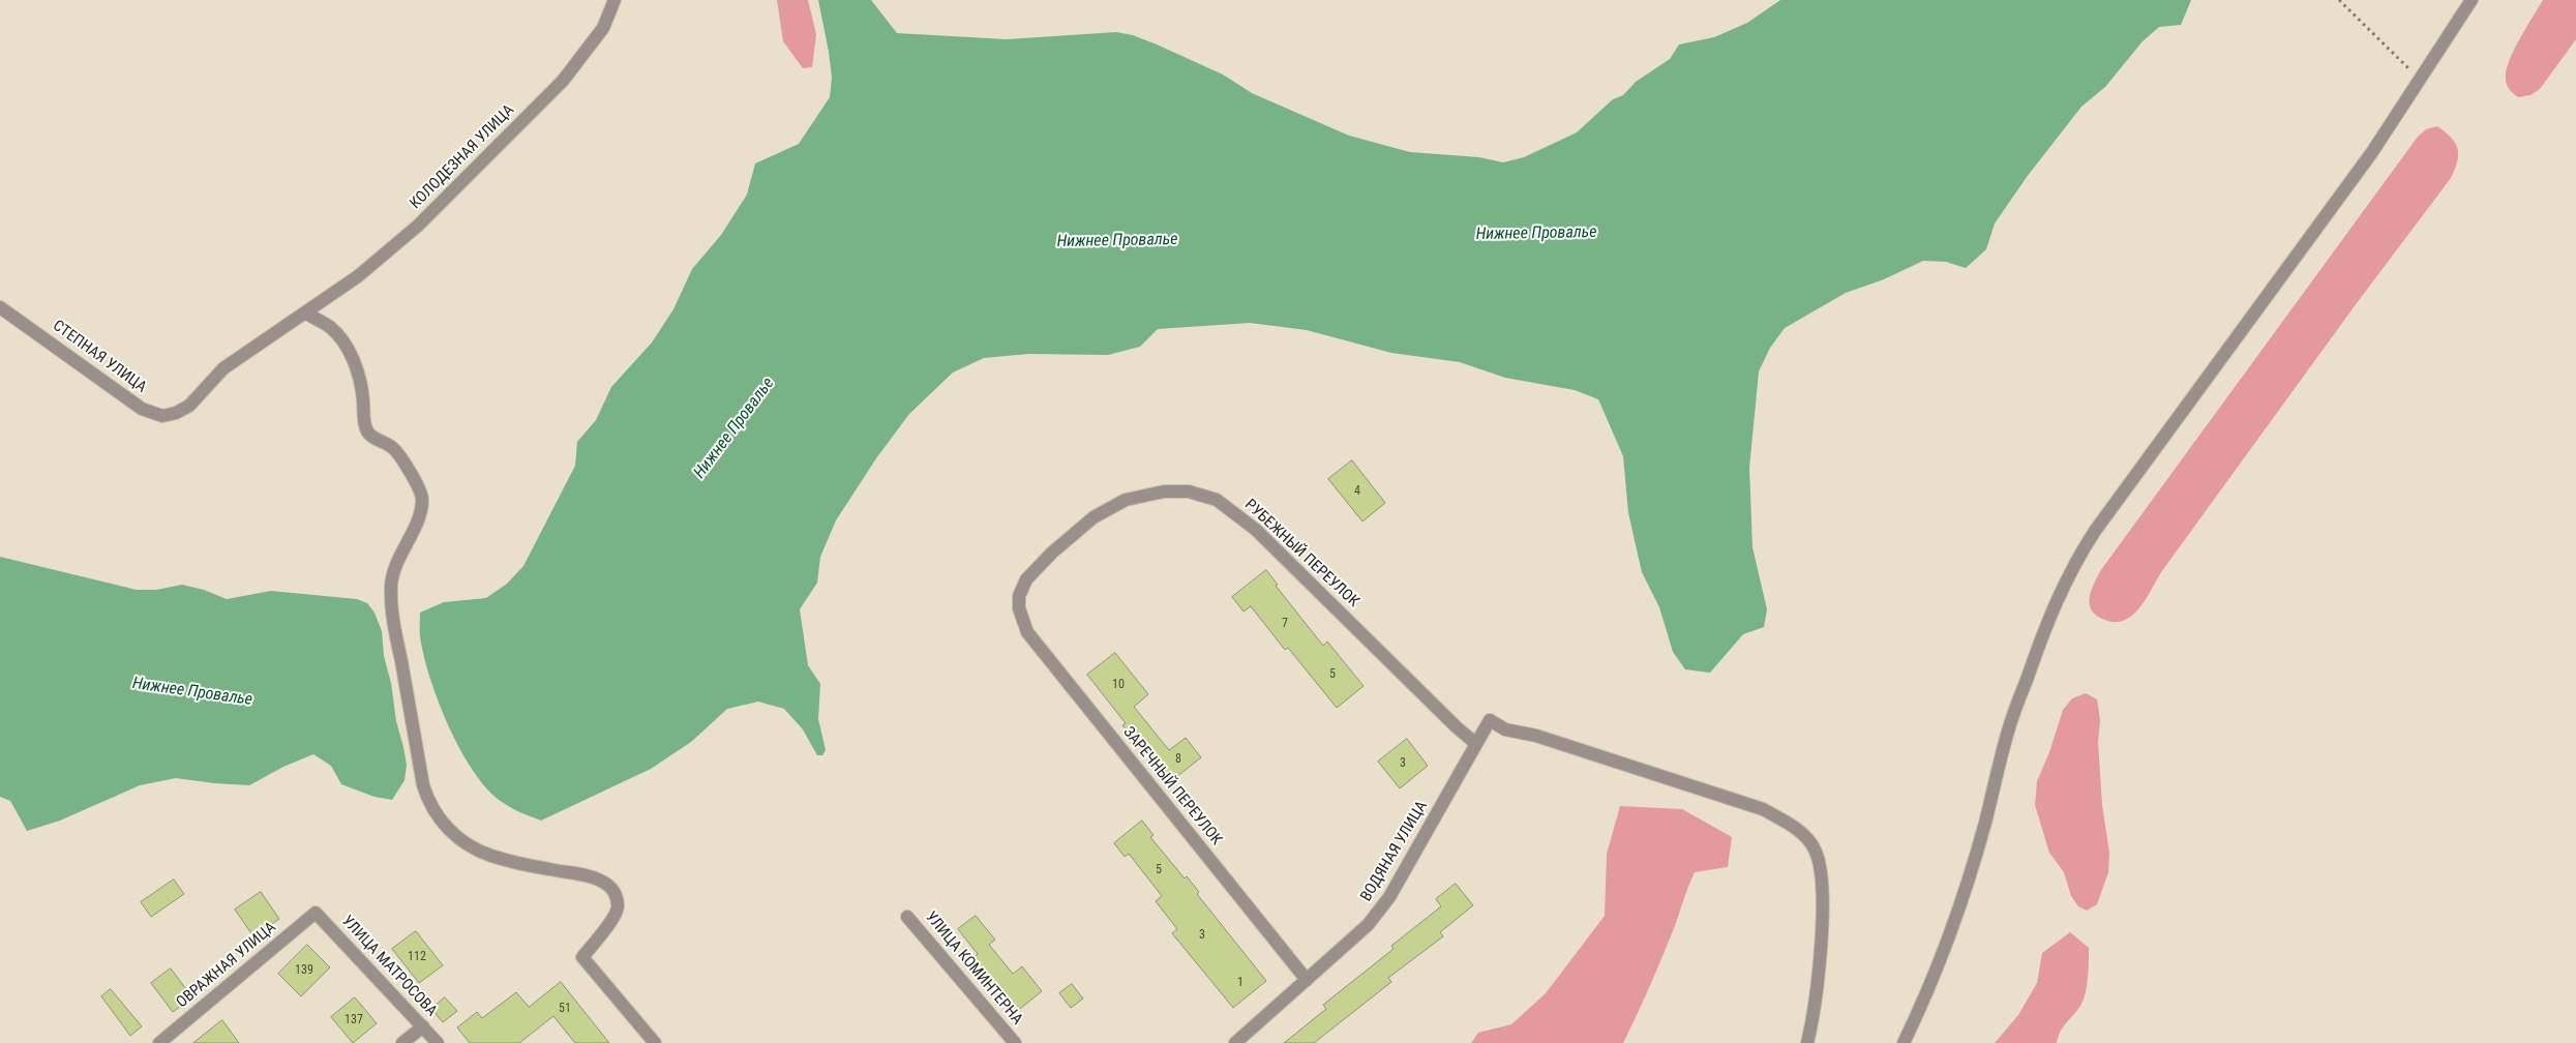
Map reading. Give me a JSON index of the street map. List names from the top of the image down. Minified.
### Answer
{"streets":{"street":["КОЛОДЕЗНАЯ УЛИЦА","СТЕПНАЯ УЛИЦА","РУБЕЖНЫЙ ПЕРЕУЛОК","ЗАРЕЧНЫЙ ПЕРЕУЛОК","ВОДЯНАЯ УЛИЦА","ОВРАЖНАЯ УЛИЦА","УЛИЦА МАТРОСОВА","УЛИЦА КОМИНТЕРНА"]},"crossings":[["КОЛОДЕЗНАЯ УЛИЦА","СТЕПНАЯ УЛИЦА"],["РУБЕЖНЫЙ ПЕРЕУЛОК","ЗАРЕЧНЫЙ ПЕРЕУЛОК"],["РУБЕЖНЫЙ ПЕРЕУЛОК","ВОДЯНАЯ УЛИЦА"],["ЗАРЕЧНЫЙ ПЕРЕУЛОК","ВОДЯНАЯ УЛИЦА"],["ОВРАЖНАЯ УЛИЦА","УЛИЦА МАТРОСОВА"]],"water":["Нижнее Провалье"],"house_numbers":["4","7","5","10","8","3","5","3","112","139","1","51","137"]}
